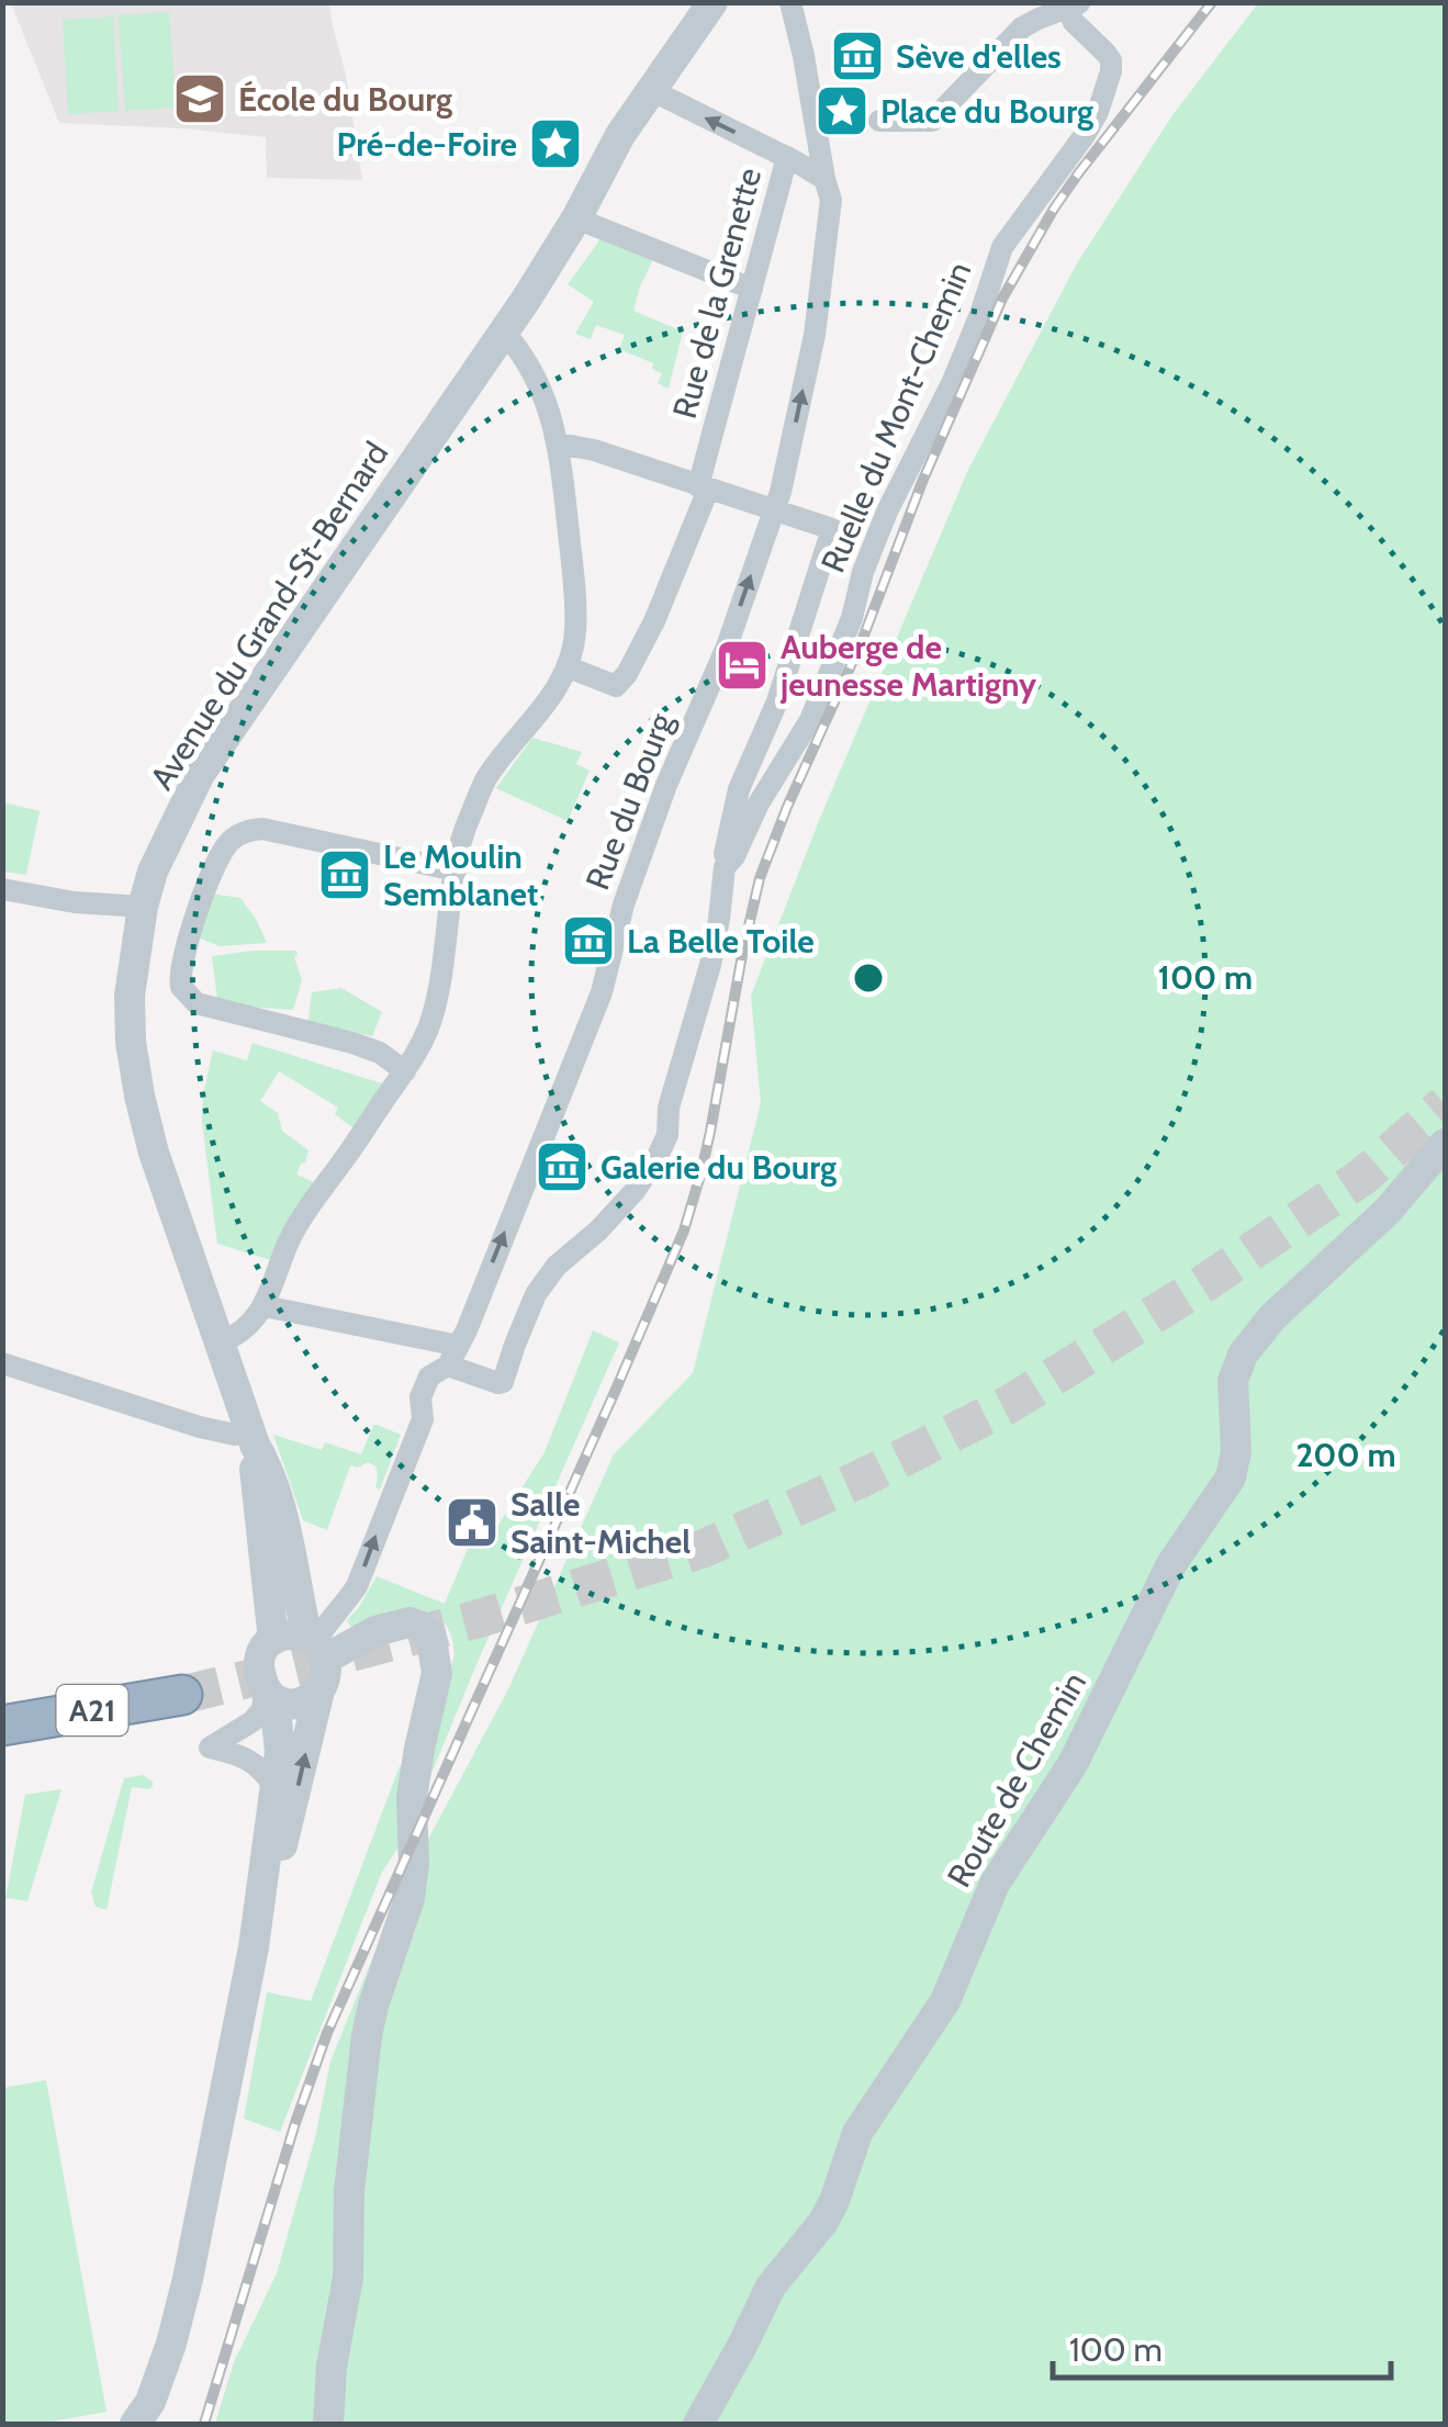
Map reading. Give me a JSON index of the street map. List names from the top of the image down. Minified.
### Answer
{"streets":{"highway":["A21"],"street":["Rue de la Grenette","Ruelle du Mont-Chemin","Avenue du Grand-St-Bernard","Rue du Bourg","Route de Chemin"]},"crossings":[["Rue de la Grenette","Rue du Bourg"],["Ruelle du Mont-Chemin","Rue du Bourg"],["Avenue du Grand-St-Bernard","Rue du Bourg"]],"places":{"museum":["Sève d'elles","Le Moulin Semblanet","La Belle Toile","Galerie du Bourg"],"school or university":["École du Bourg"],"place":["Place du Bourg","Pré-de-Foire"],"hotel":["Auberge de jeunesse Martigny"],"public building":["Salle Saint-Michel"]},"scale_bar":"100 m","rings":["100 m","200 m"]}
